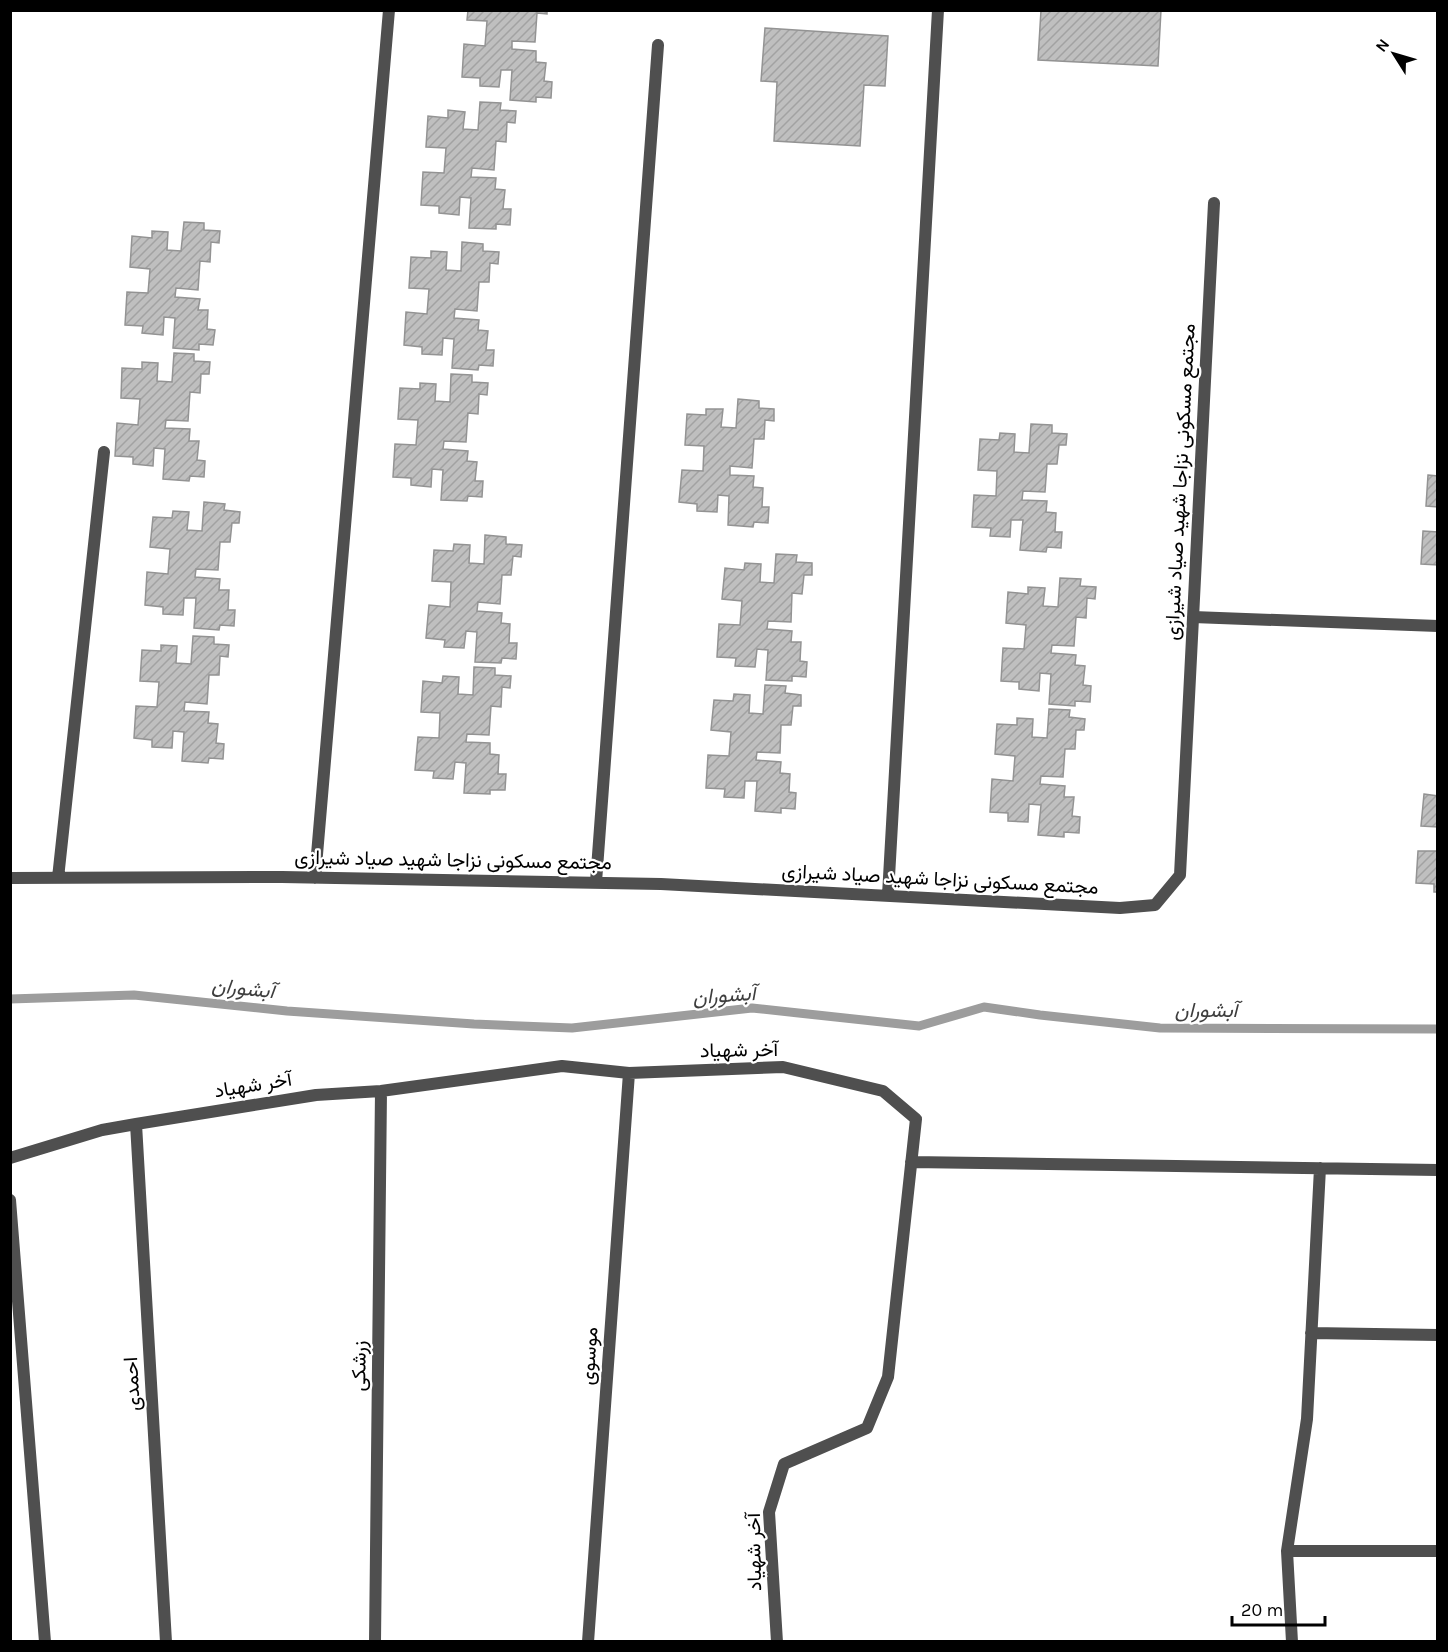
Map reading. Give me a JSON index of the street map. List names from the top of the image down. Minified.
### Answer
{"streets":{"street":["مجتمع مسکونی نزاجا شهید صیاد شیرازی","آخر شهیاد","موسوی","زرشکی","احمدی"]},"crossings":[["آخر شهیاد","موسوی"],["آخر شهیاد","زرشکی"],["آخر شهیاد","احمدی"]],"water":["آبشوران"],"scale_bar":"20 m","north":"top left"}
